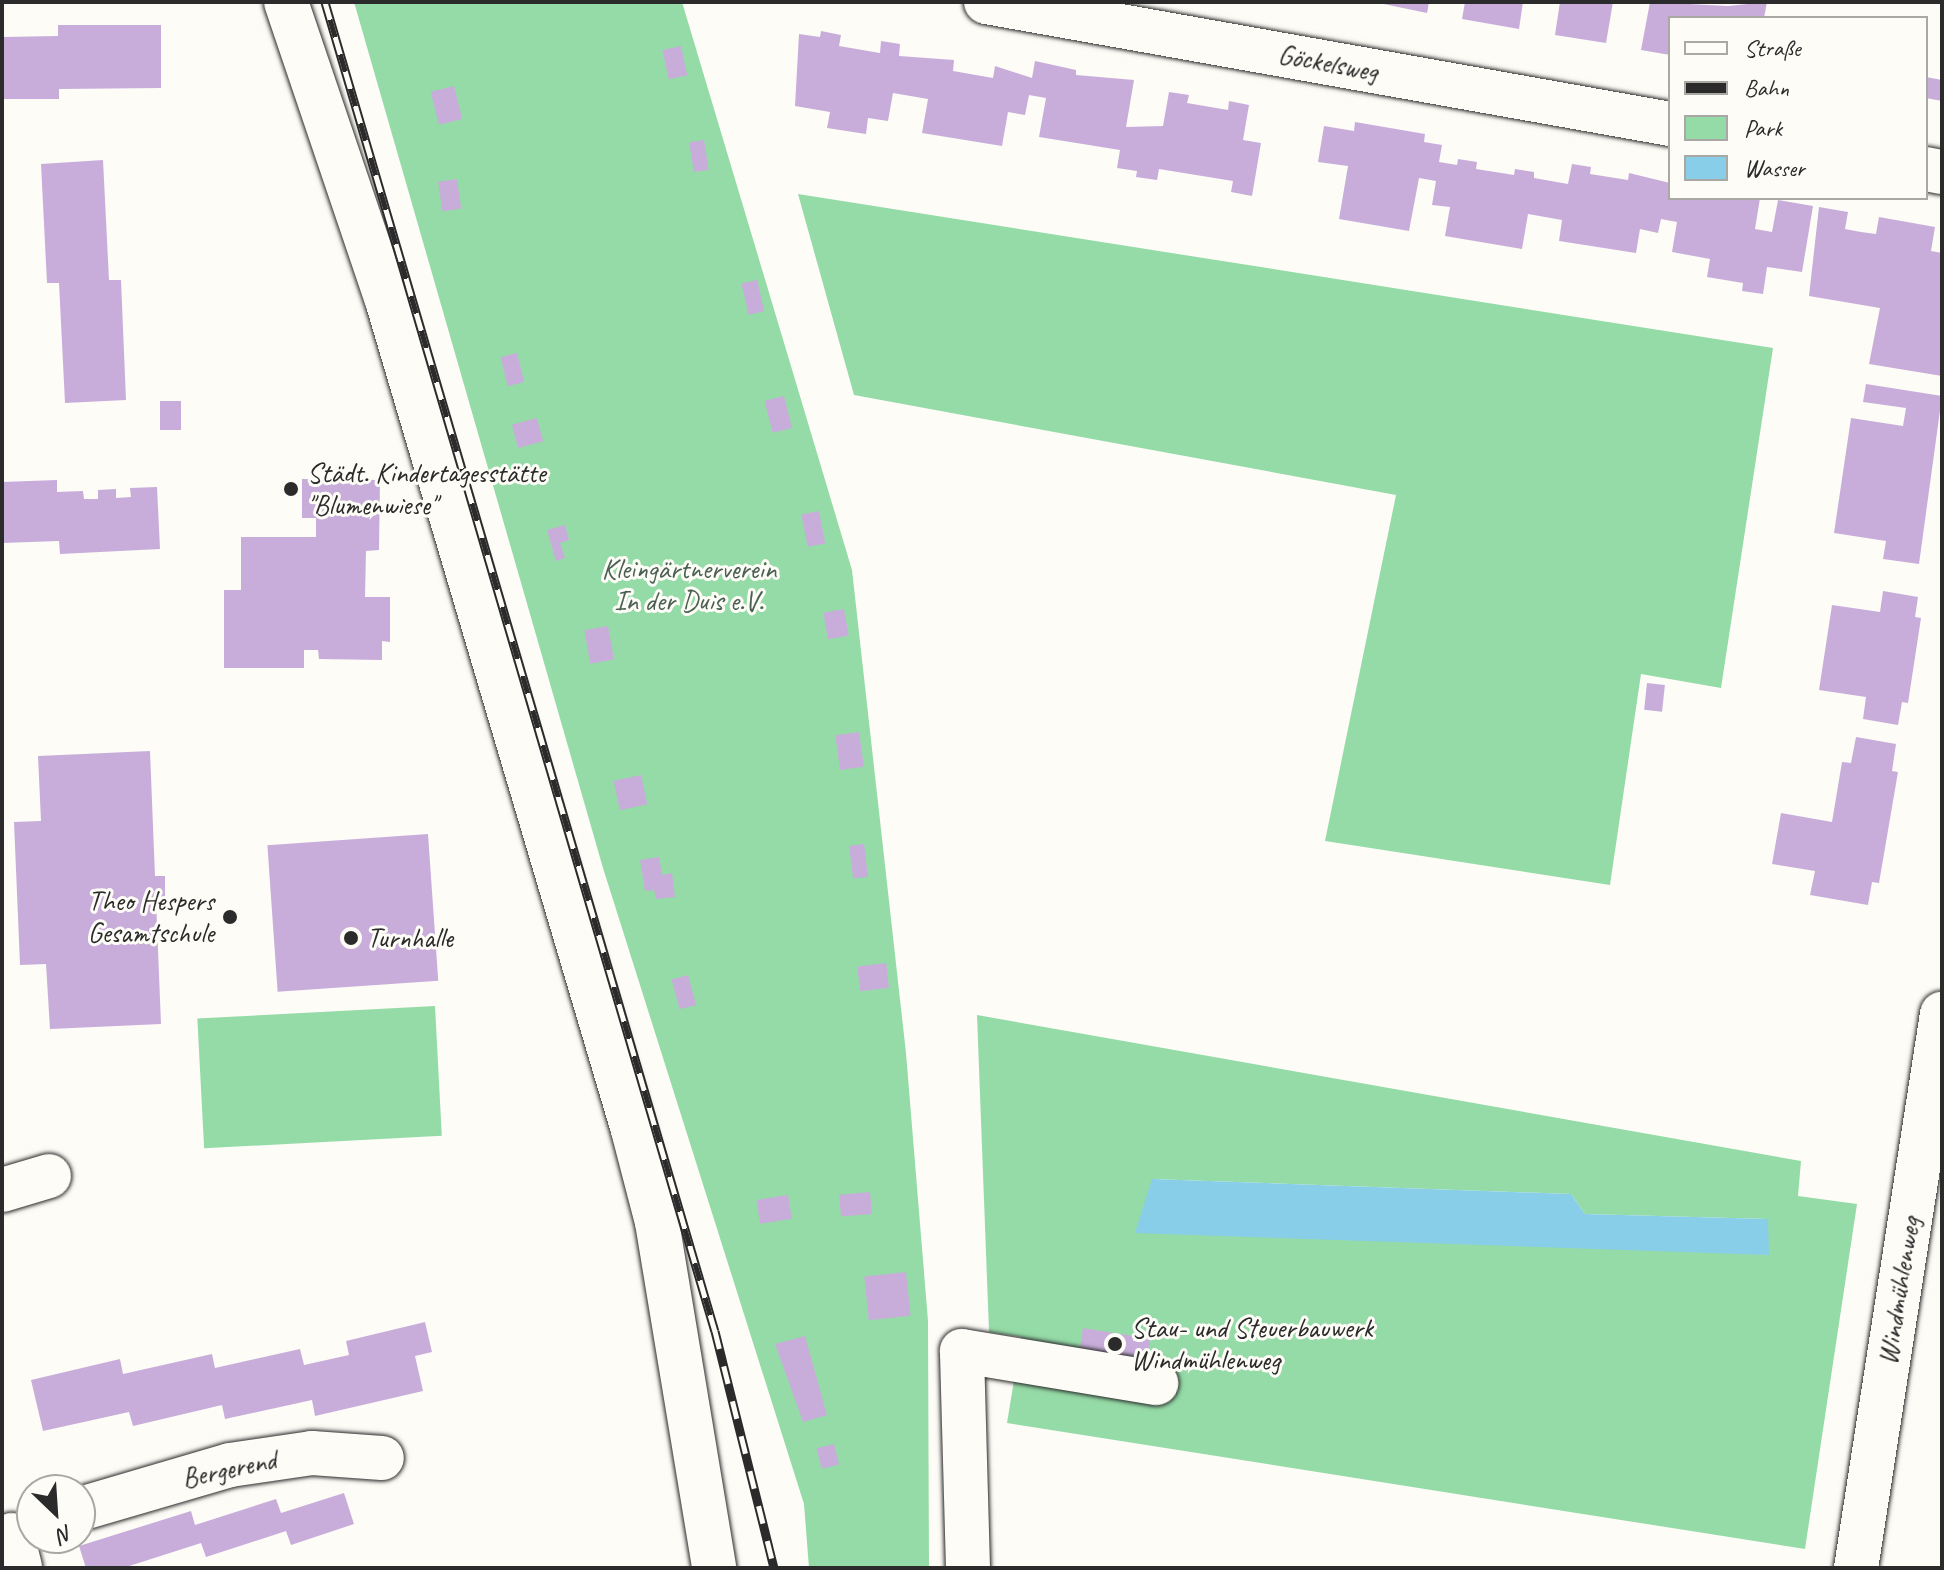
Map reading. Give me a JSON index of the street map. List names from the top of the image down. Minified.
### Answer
{"streets":{"street":["Göckelsweg","Windmühlenweg","Bergerend"]},"parks":["Kleingärtnerverein In der Duis e.V."],"places":["Städt. Kindertagesstätte \"Blumenwiese\"","Theo Hespers Gesamtschule","Turnhalle","Stau- und Steuerbauwerk Windmühlenweg"],"legend":["Straße","Bahn","Park","Wasser"],"north":"bottom right"}
